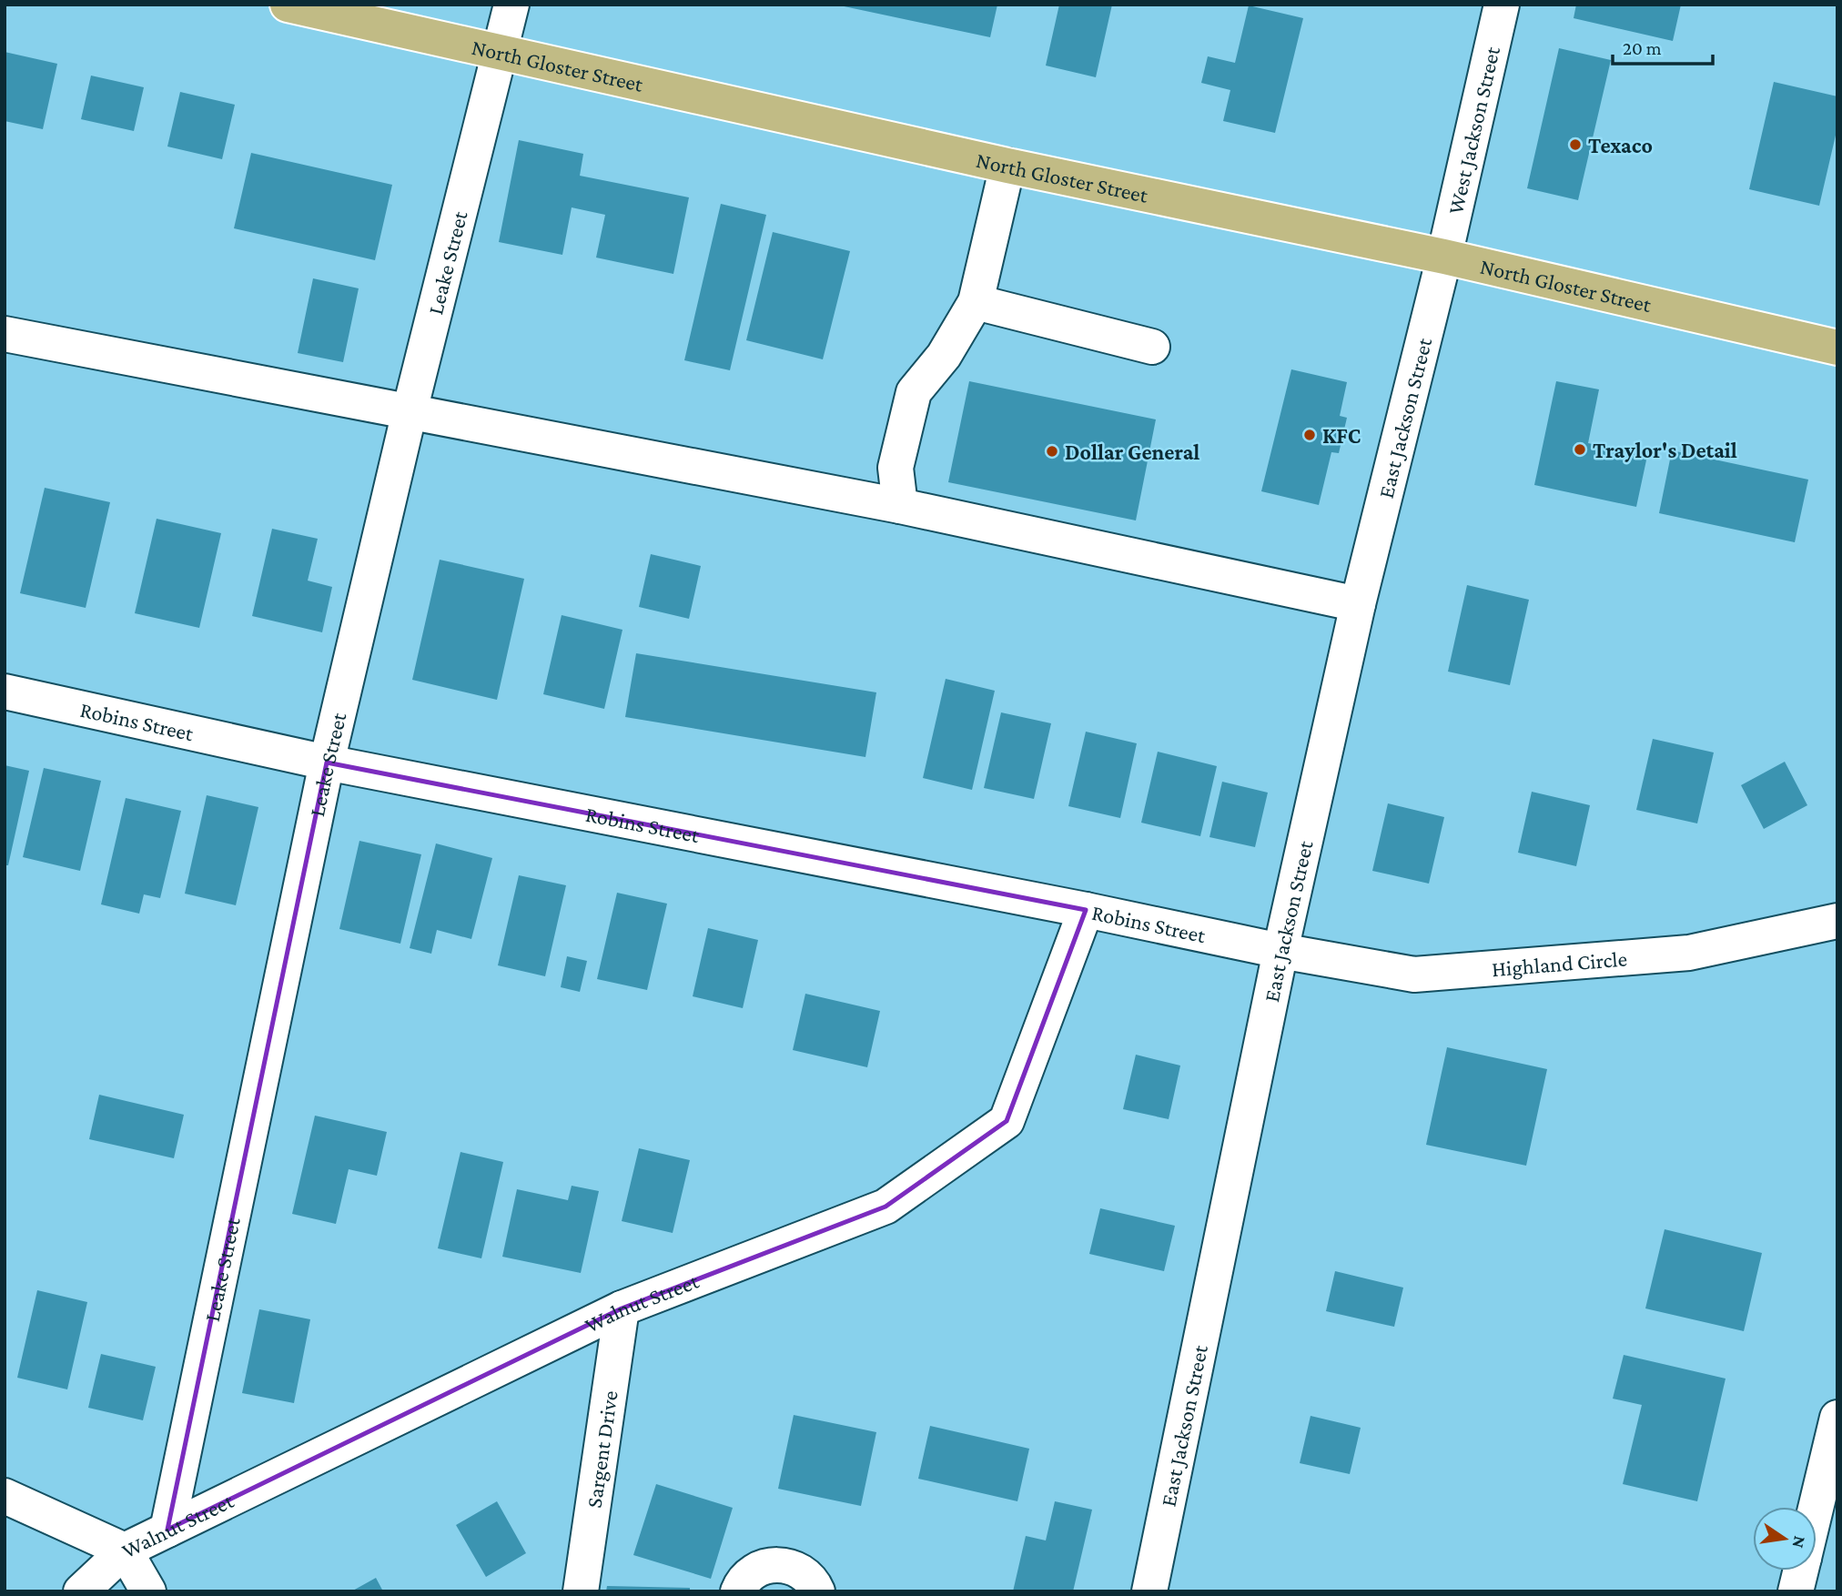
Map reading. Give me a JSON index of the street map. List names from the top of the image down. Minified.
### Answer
{"streets":{"main road":["North Gloster Street"],"street":["West Jackson Street","Leake Street","East Jackson Street","Robins Street","Highland Circle","Walnut Street","Sargent Drive"]},"crossings":[["North Gloster Street","West Jackson Street"],["North Gloster Street","Leake Street"],["North Gloster Street","East Jackson Street"],["West Jackson Street","East Jackson Street"],["Leake Street","Robins Street"],["Leake Street","Walnut Street"],["East Jackson Street","Robins Street"],["East Jackson Street","Highland Circle"],["Robins Street","Highland Circle"],["Robins Street","Walnut Street"],["Walnut Street","Sargent Drive"]],"places":["Texaco","KFC","Traylor's Detail","Dollar General"],"scale_bar":"20 m","north":"right"}
